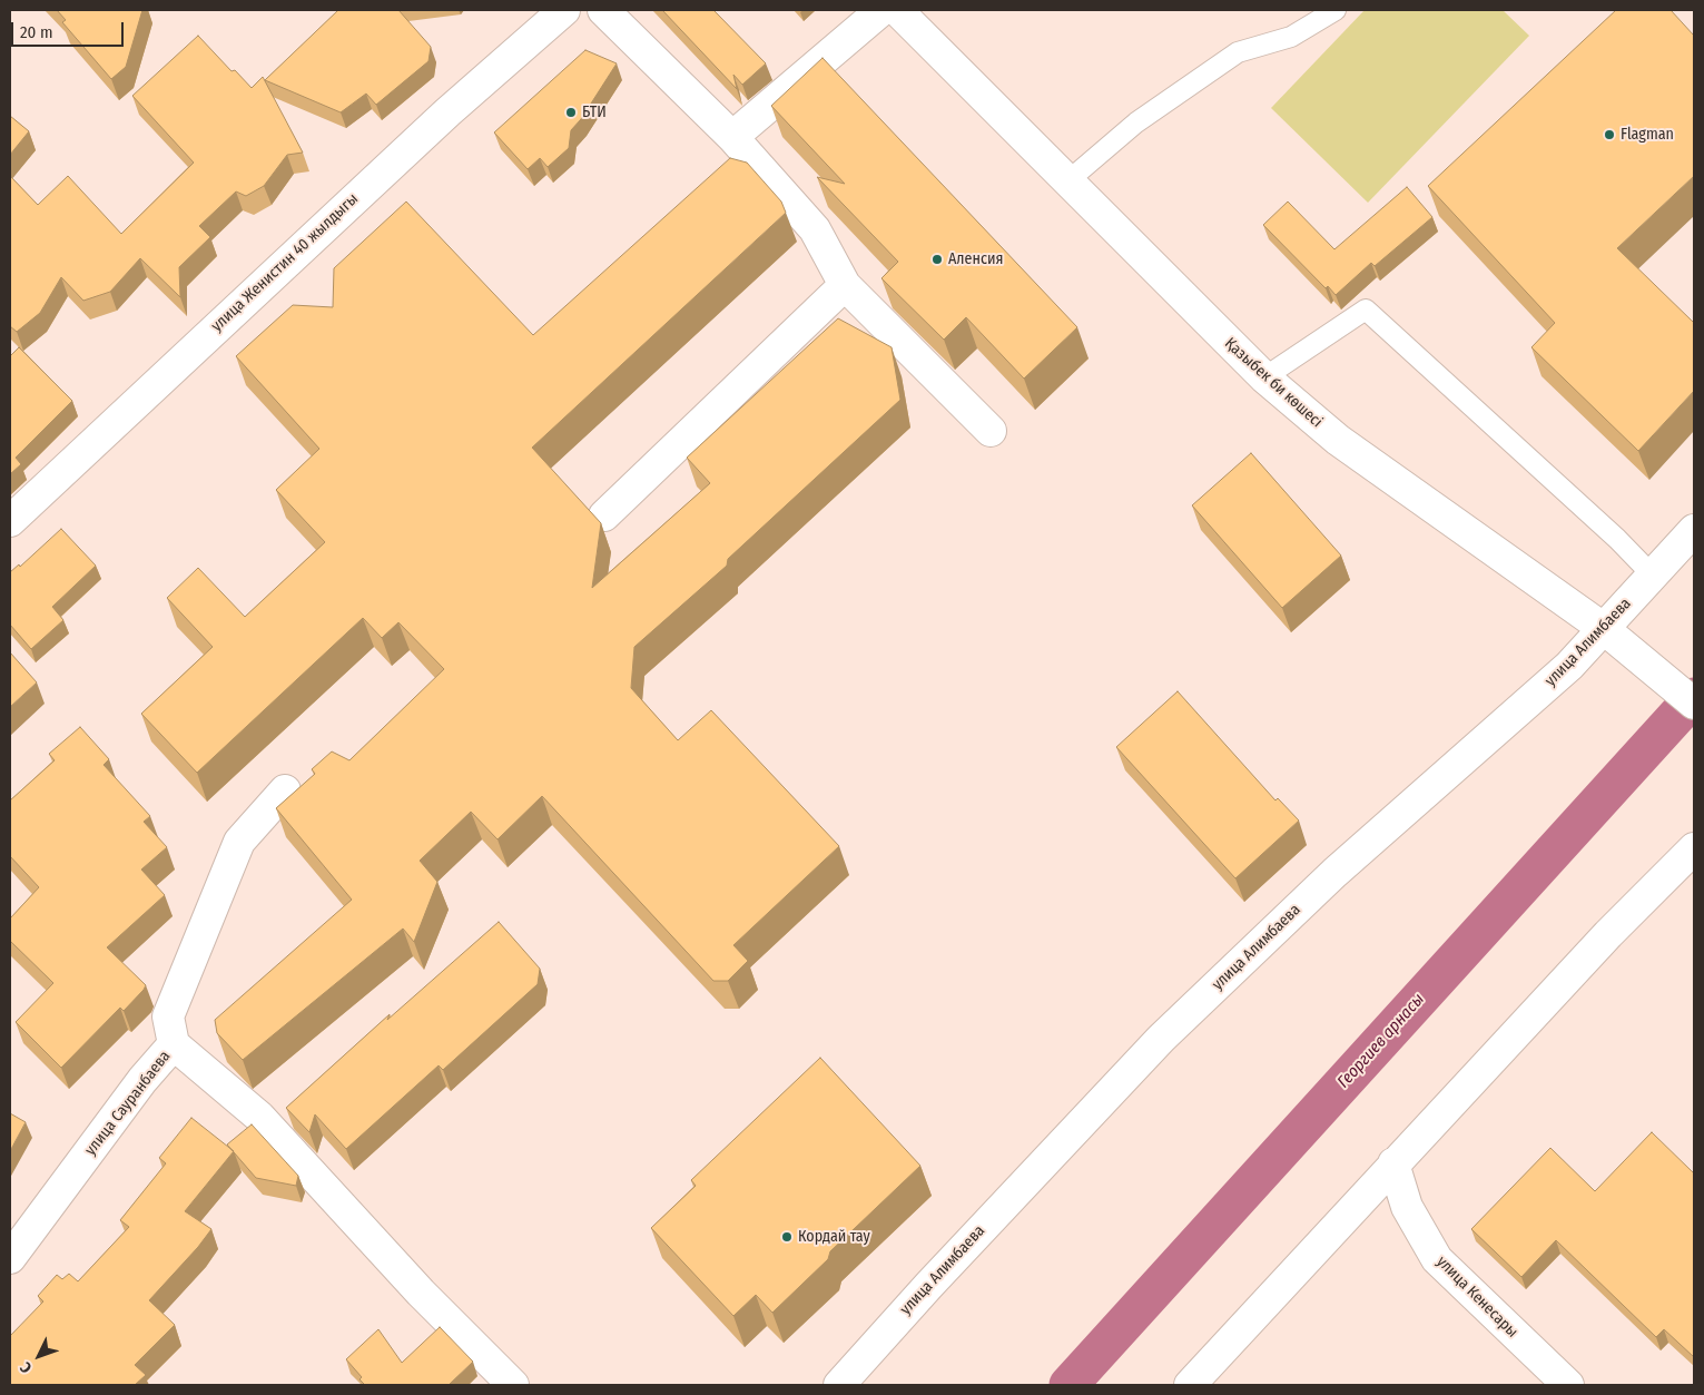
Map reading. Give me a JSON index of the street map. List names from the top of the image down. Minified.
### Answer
{"streets":{"street":["улица Женистин 40 жылдыгы","Қазыбек би көшесі","улица Алимбаева","улица Сауранбаева","улица Кенесары"]},"crossings":[["Қазыбек би көшесі","улица Алимбаева"]],"water":["Георгиев арнасы"],"places":["БТИ","Flagman","Аленсия","Кордай тау"],"scale_bar":"20 m","north":"bottom left"}
